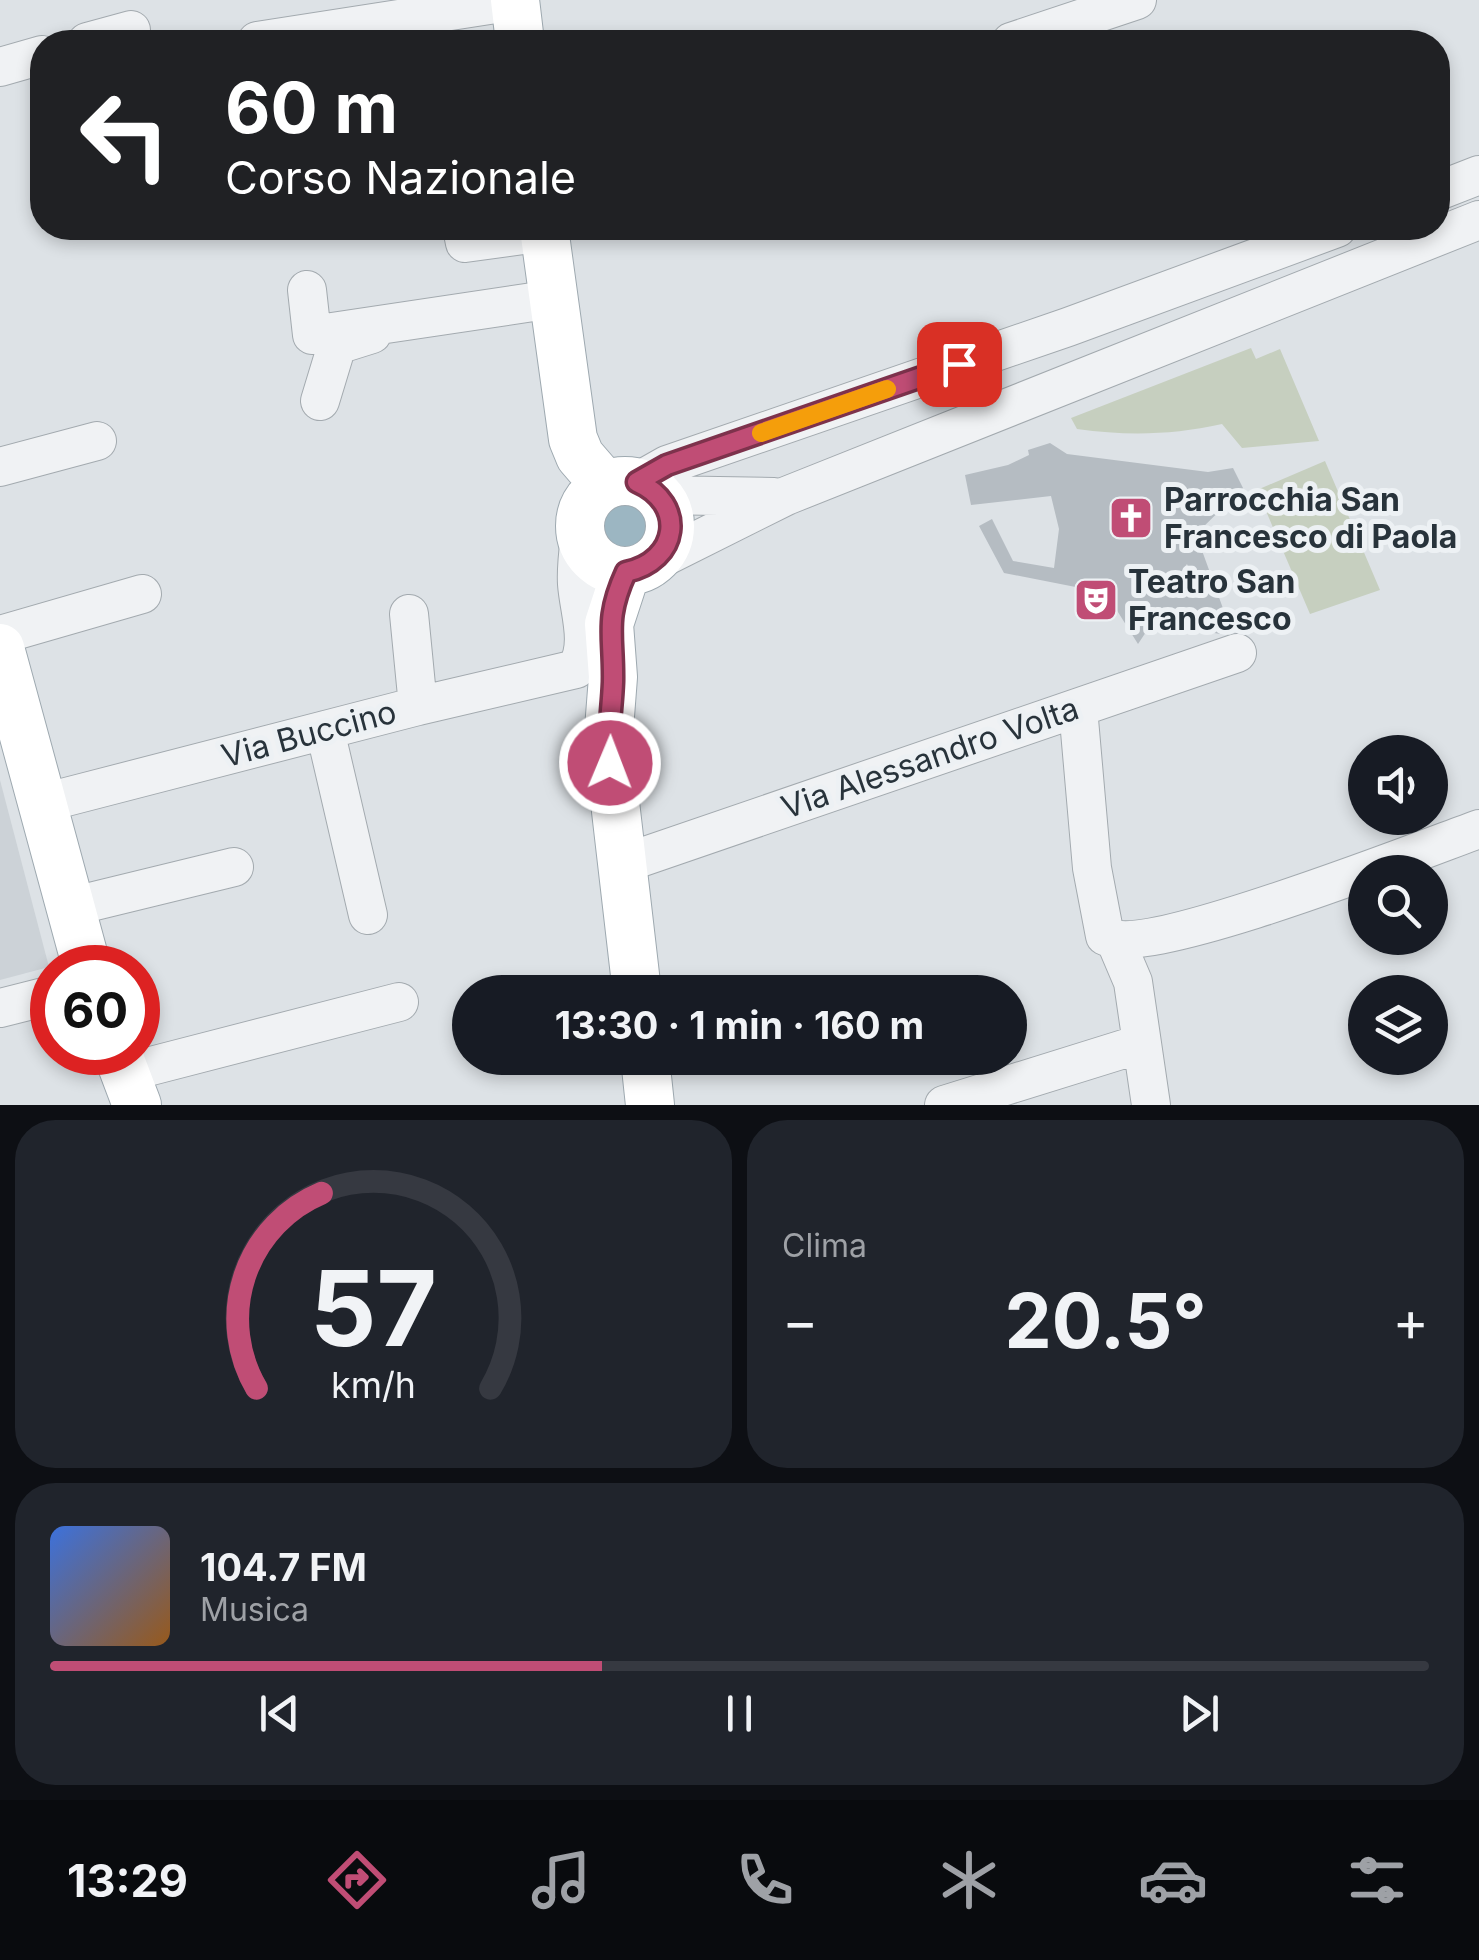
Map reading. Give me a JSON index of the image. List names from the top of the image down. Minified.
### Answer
{"streets":{"street":["Via Buccino","Via Alessandro Volta"]},"places":{"church":["Parrocchia San Francesco di Paola"],"theatre":["Teatro San Francesco"]},"page":{"turn":["60 m","Corso Nazionale"],"limit":"60","trip":"13:30 · 1 min · 160 m","tile":"Clima","heat":["−","20.5°","+"],"song":["104.7 FM","Musica"],"tabs":"13:29","gauge":["57","km/h"]}}
